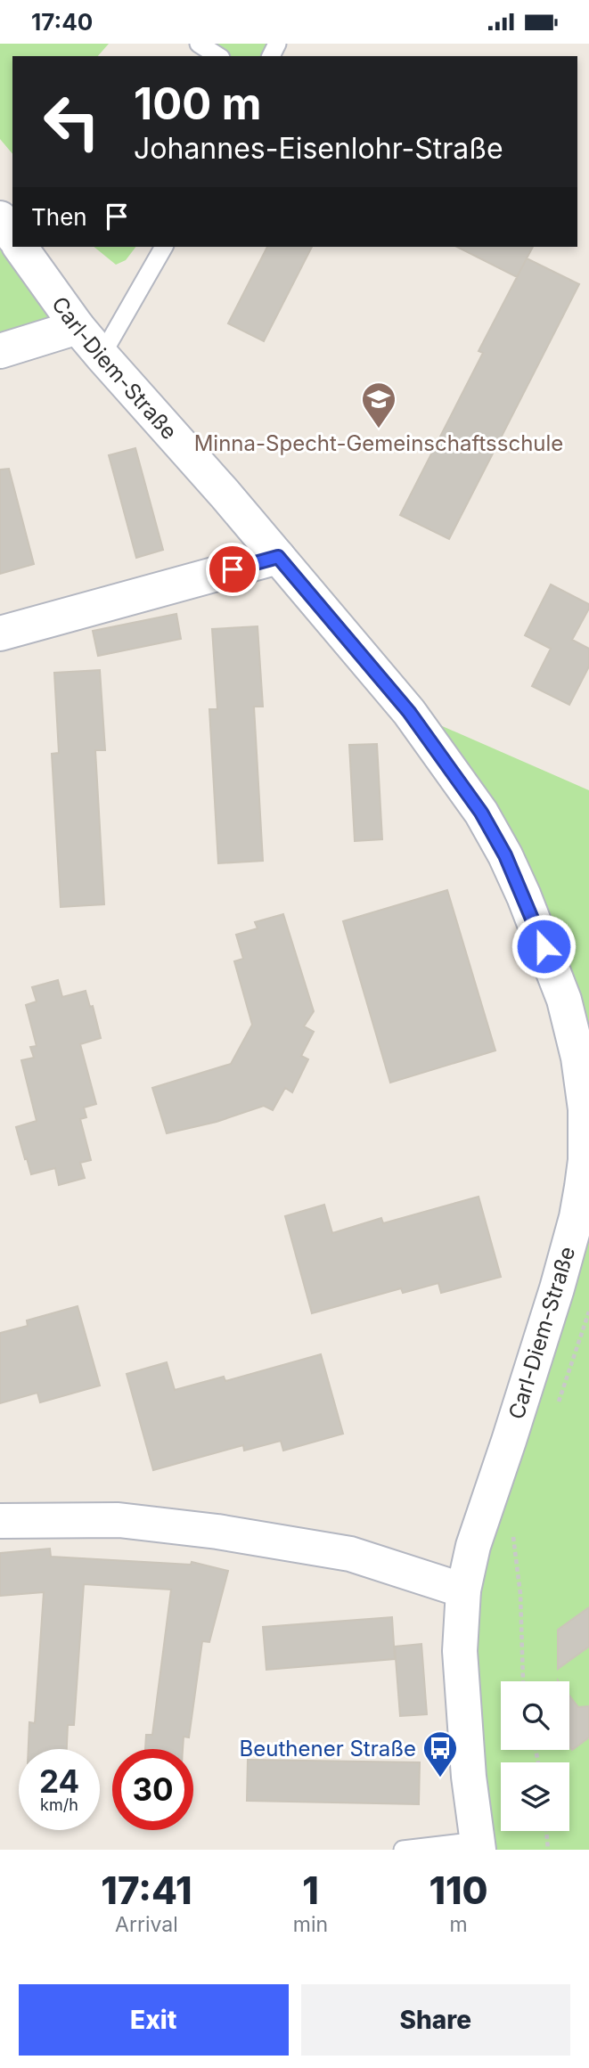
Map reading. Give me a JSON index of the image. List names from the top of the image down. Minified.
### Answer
{"streets":{"street":["Carl-Diem-Straße"]},"places":{"school or university":["Minna-Specht-Gemeinschaftsschule"],"bus stop":["Beuthener Straße"]},"page":{"status":"17:40","turn":["100 m","Johannes-Eisenlohr-Straße"],"then":"Then","speed":"24 km/h","limit":"30","eta":["17:41","Arrival","1","min","110","m"],"buttons":["Exit","Share"]}}
